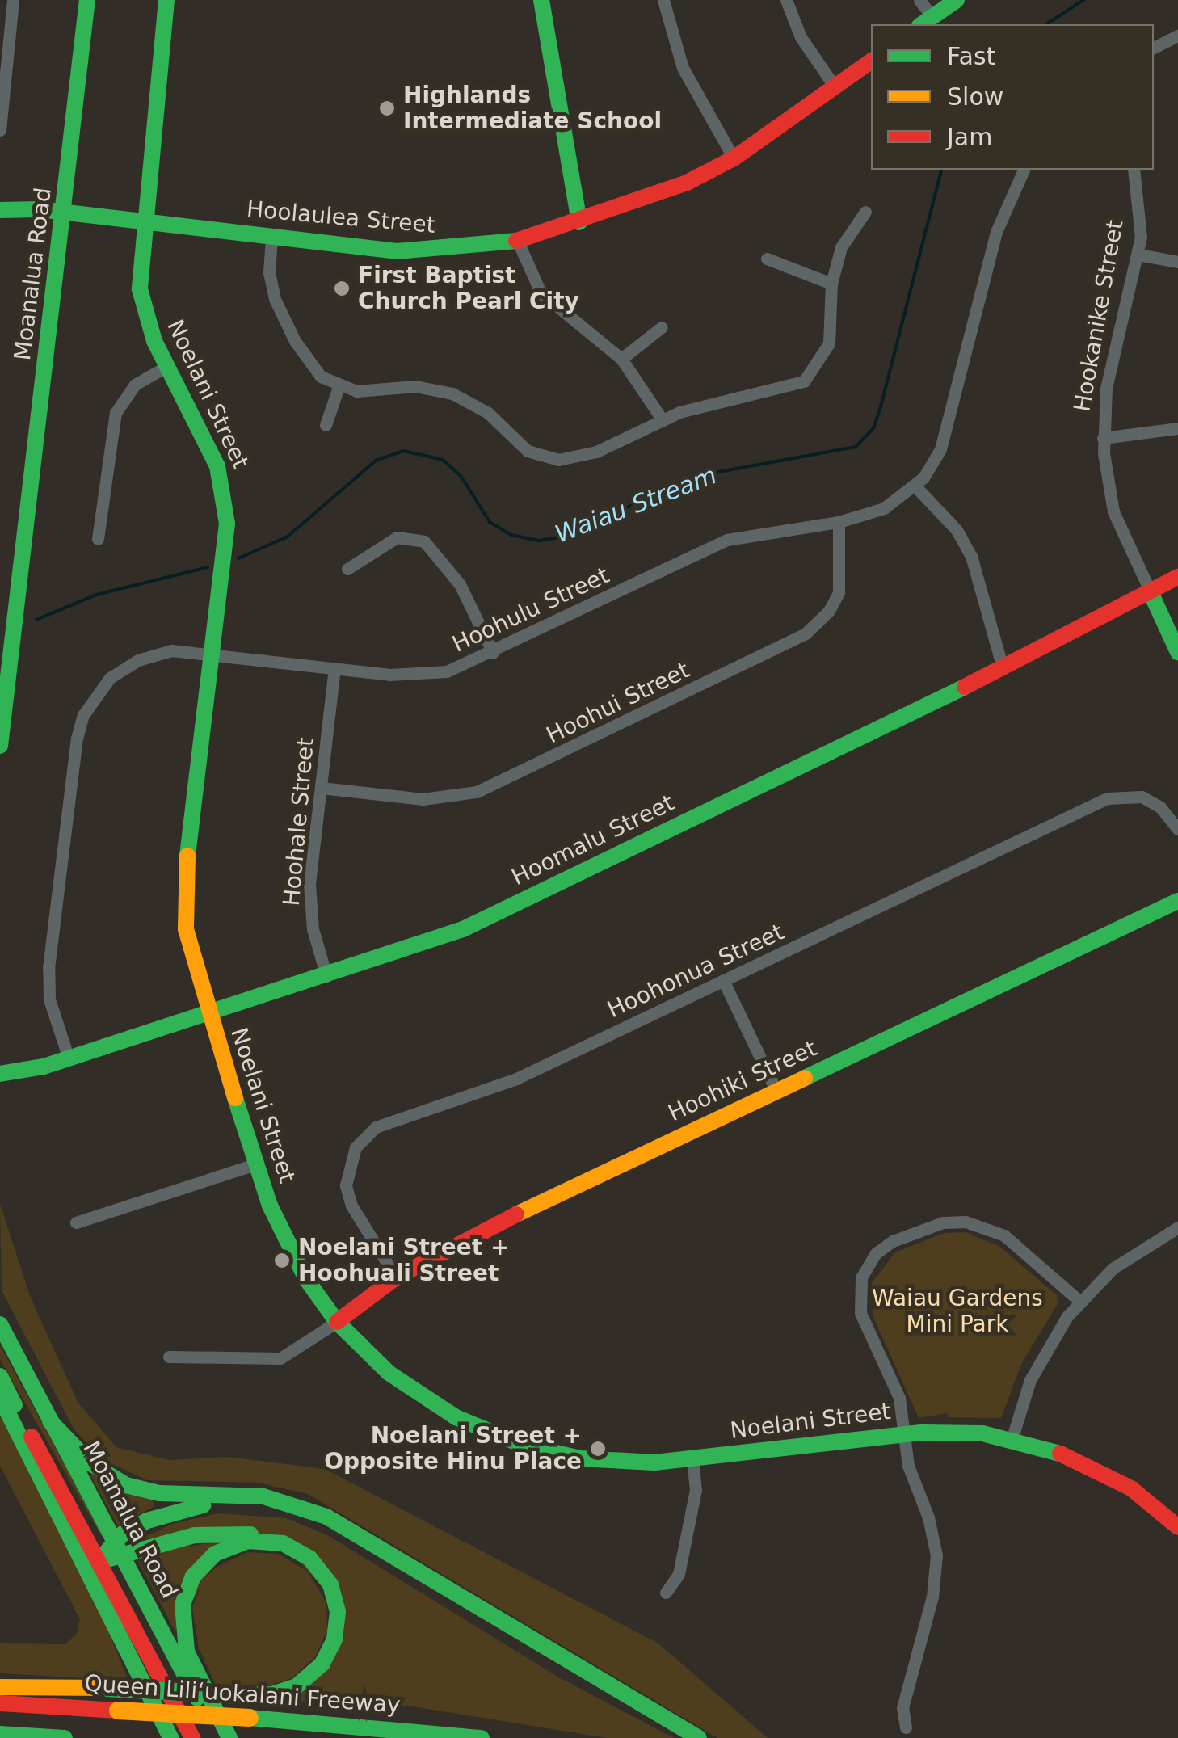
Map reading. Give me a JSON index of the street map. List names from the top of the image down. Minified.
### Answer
{"streets":{"main road":["Hoolaulea Street","Moanalua Road","Hookanike Street","Noelani Street","Hoomalu Street","Hoohiki Street","Queen Liliʻuokalani Freeway"],"street":["Hoohulu Street","Hoohui Street","Hoohale Street","Hoohonua Street"]},"crossings":[["Hoolaulea Street","Moanalua Road"],["Hoolaulea Street","Noelani Street"],["Hookanike Street","Hoomalu Street"],["Noelani Street","Hoohulu Street"],["Noelani Street","Hoomalu Street"],["Noelani Street","Hoohiki Street"],["Hoohulu Street","Hoohui Street"],["Hoohulu Street","Hoohale Street"],["Hoohulu Street","Hoomalu Street"],["Hoohui Street","Hoohale Street"],["Hoohale Street","Hoomalu Street"],["Hoohonua Street","Hoohiki Street"]],"water":["Waiau Stream"],"parks":["Waiau Gardens Mini Park"],"places":["Highlands Intermediate School","First Baptist Church Pearl City","Noelani Street + Hoohuali Street","Noelani Street + Opposite Hinu Place"],"legend":["Fast","Slow","Jam"]}
